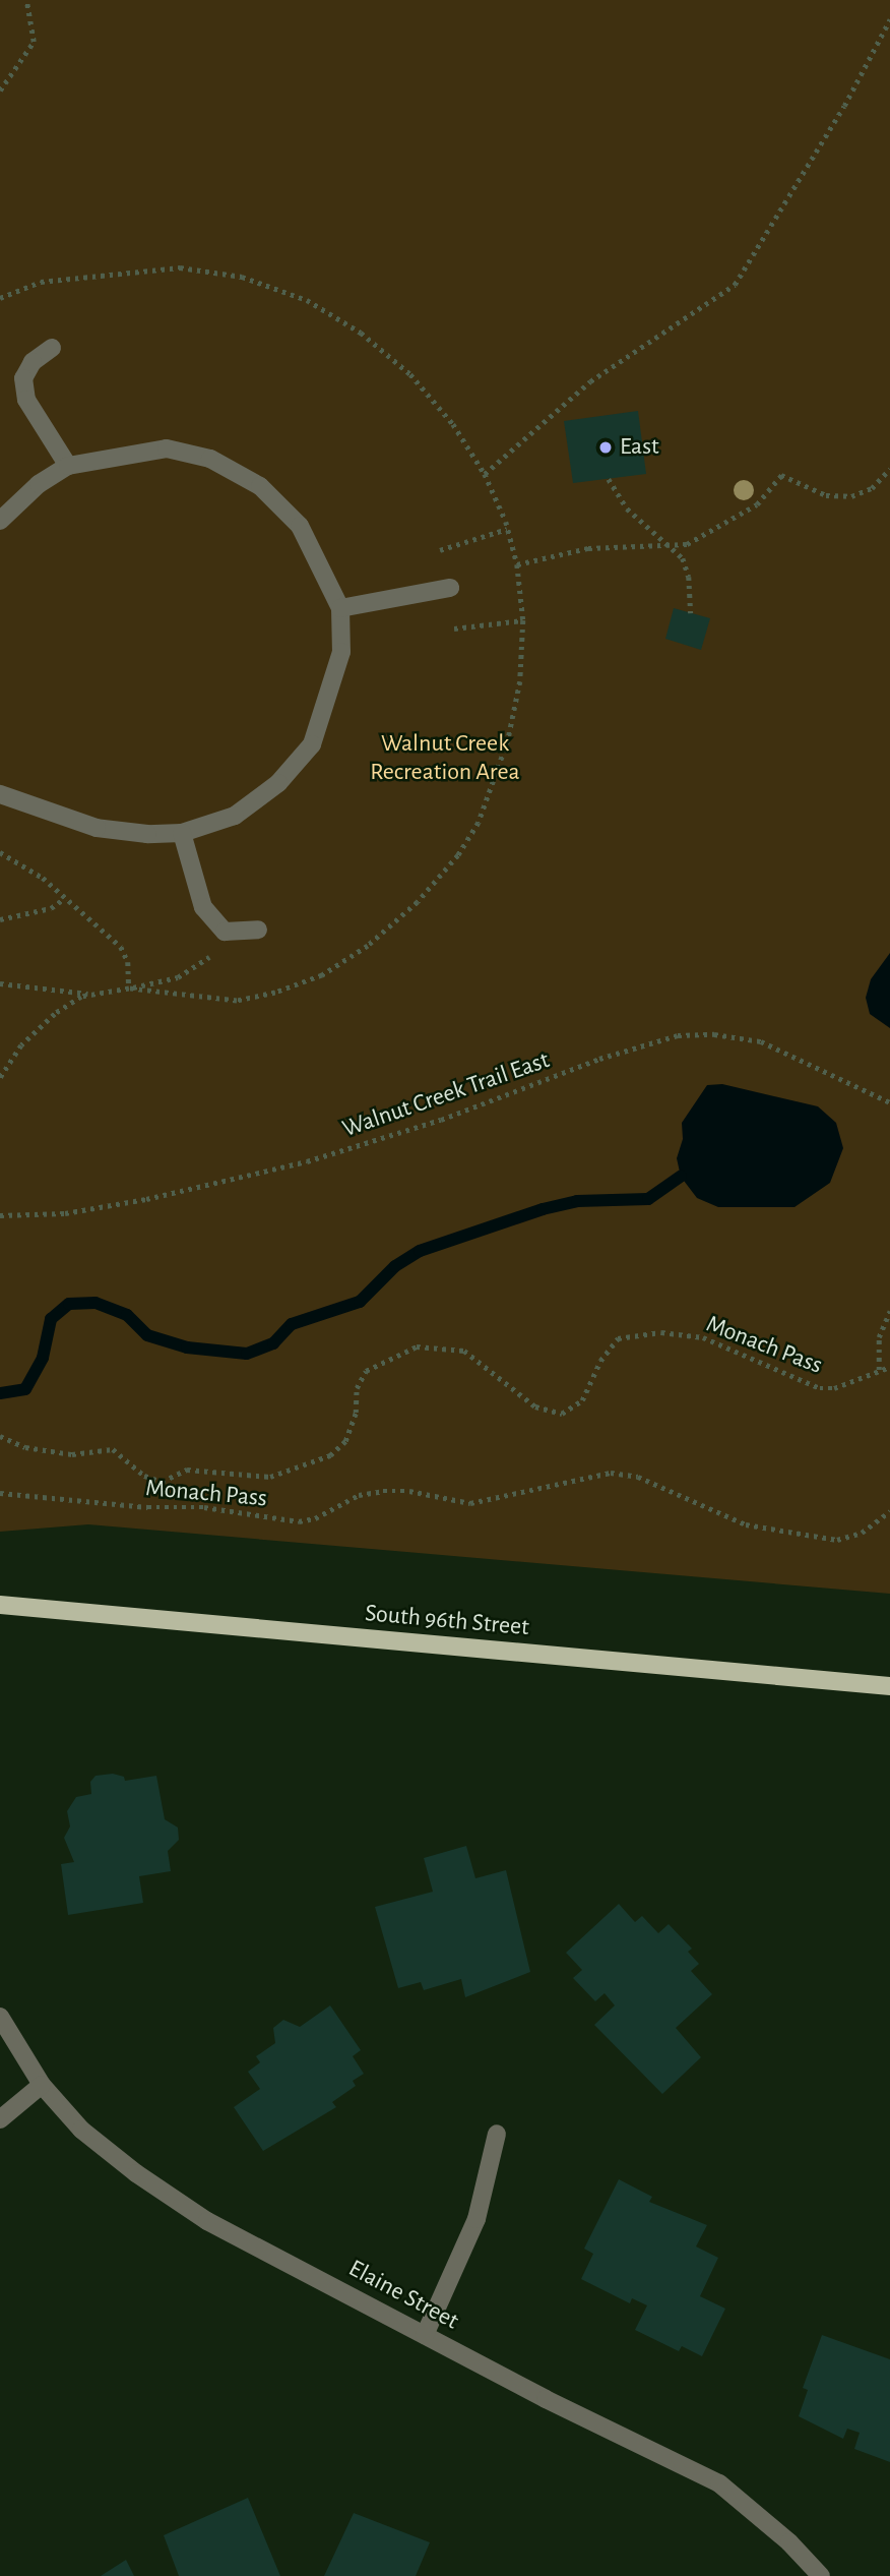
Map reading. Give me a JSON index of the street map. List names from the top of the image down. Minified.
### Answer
{"streets":{"main road":["South 96th Street"],"street":["Elaine Street"],"path":["Walnut Creek Trail East","Monach Pass"]},"parks":["Walnut Creek Recreation Area"],"places":["East"]}
